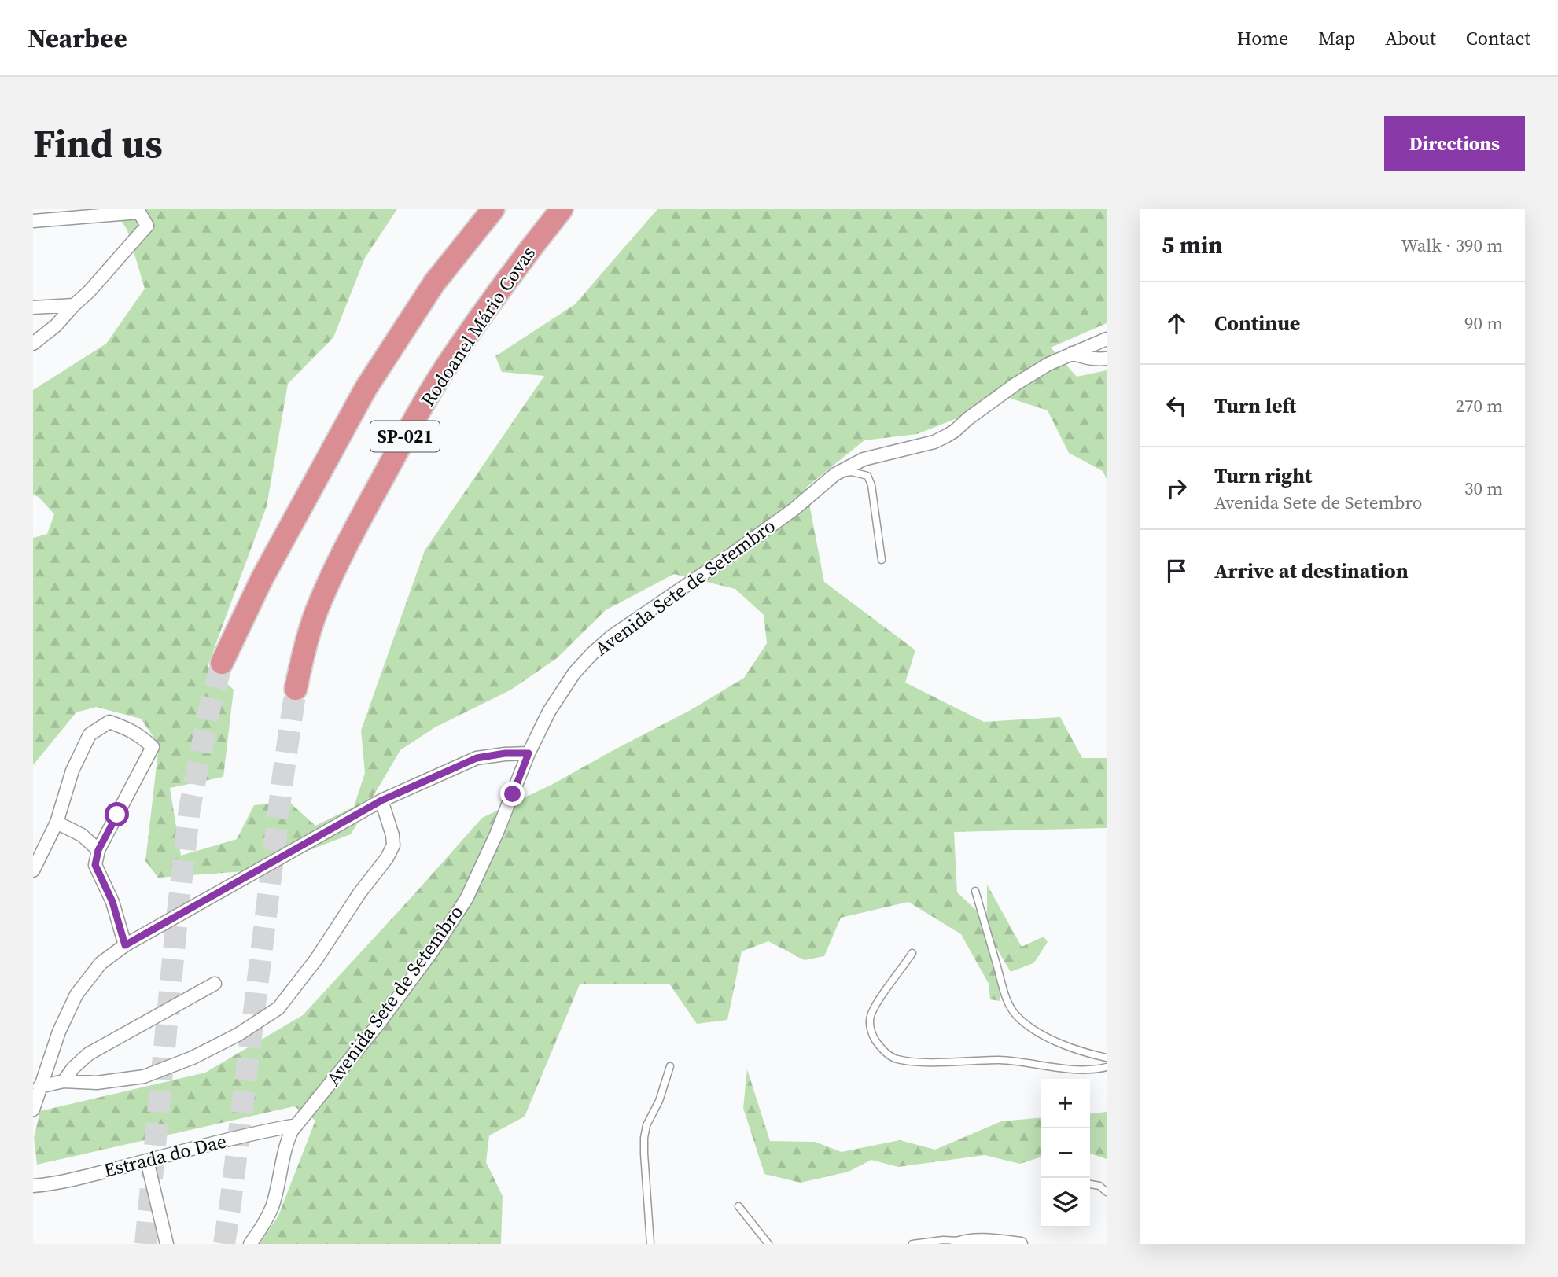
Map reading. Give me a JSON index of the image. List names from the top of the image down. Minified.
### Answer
{"streets":{"highway":["Rodoanel Mário Covas","SP-021"],"street":["Avenida Sete de Setembro","Estrada do Dae"]},"crossings":[["Avenida Sete de Setembro","Estrada do Dae"]],"page":{"header":"Nearbee","nav":["Home","Map","About","Contact"],"buttons":"Directions","title":"Find us","heading":["5 min","Walk · 390 m"],"list":[["Continue","90 m"],["Turn left","270 m"],["Turn right","Avenida Sete de Setembro","30 m"],"Arrive at destination"],"map_buttons":["+","−"]}}
